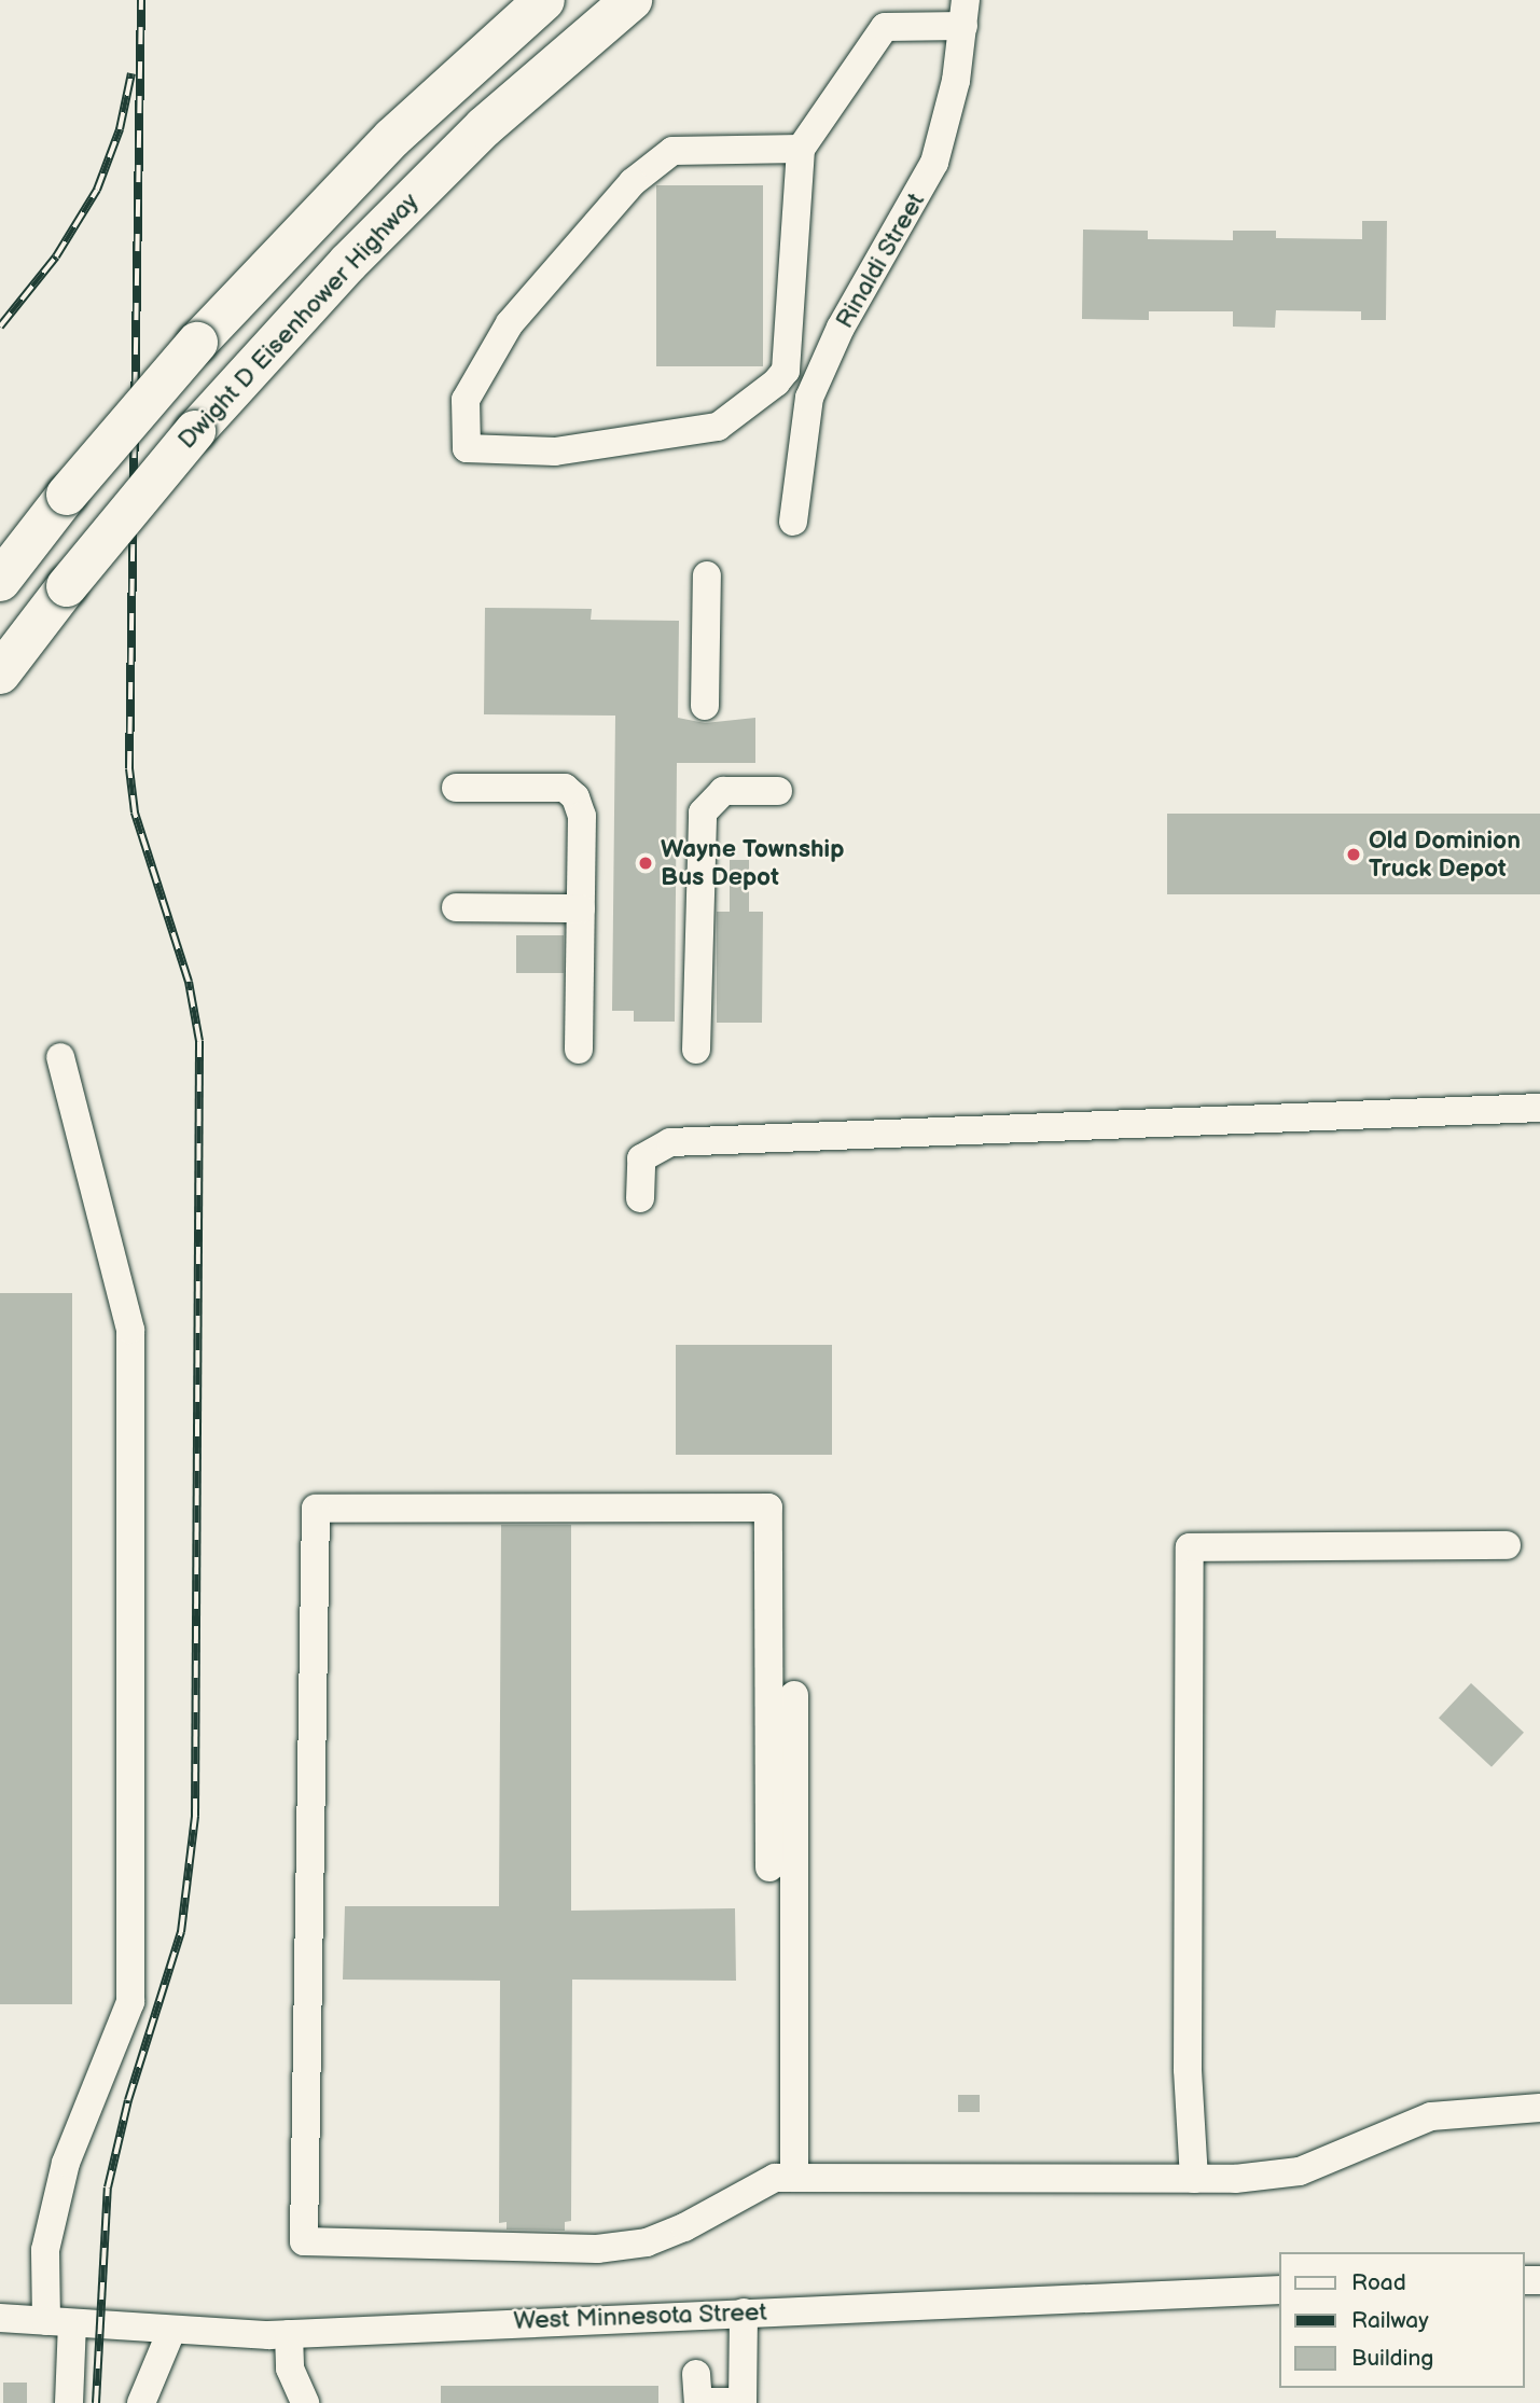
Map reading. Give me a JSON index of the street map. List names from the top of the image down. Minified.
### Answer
{"streets":{"highway":["Dwight D Eisenhower Highway"],"street":["Rinaldi Street","West Minnesota Street"]},"places":["Old Dominion Truck Depot","Wayne Township Bus Depot"],"legend":["Road","Railway","Building"]}
